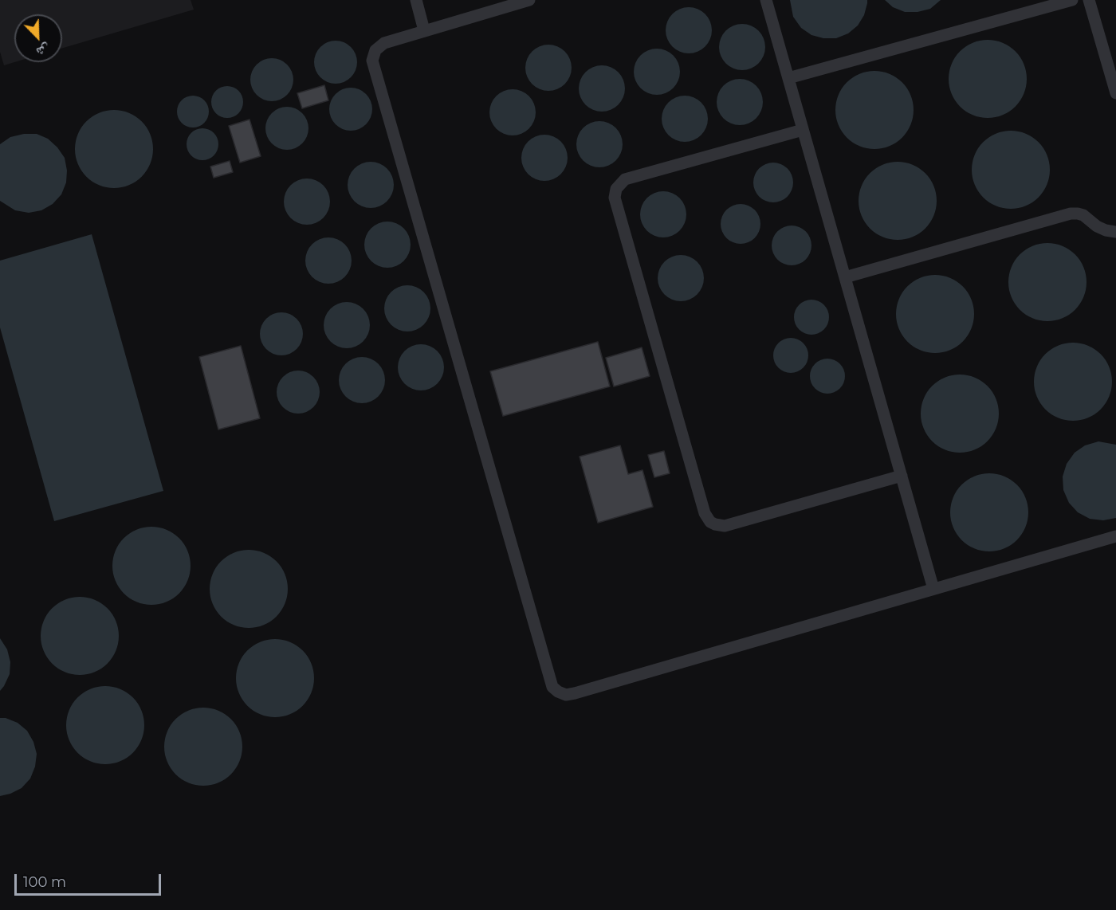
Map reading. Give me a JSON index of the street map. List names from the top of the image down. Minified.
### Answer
{"scale_bar":"100 m","north":"bottom right"}
